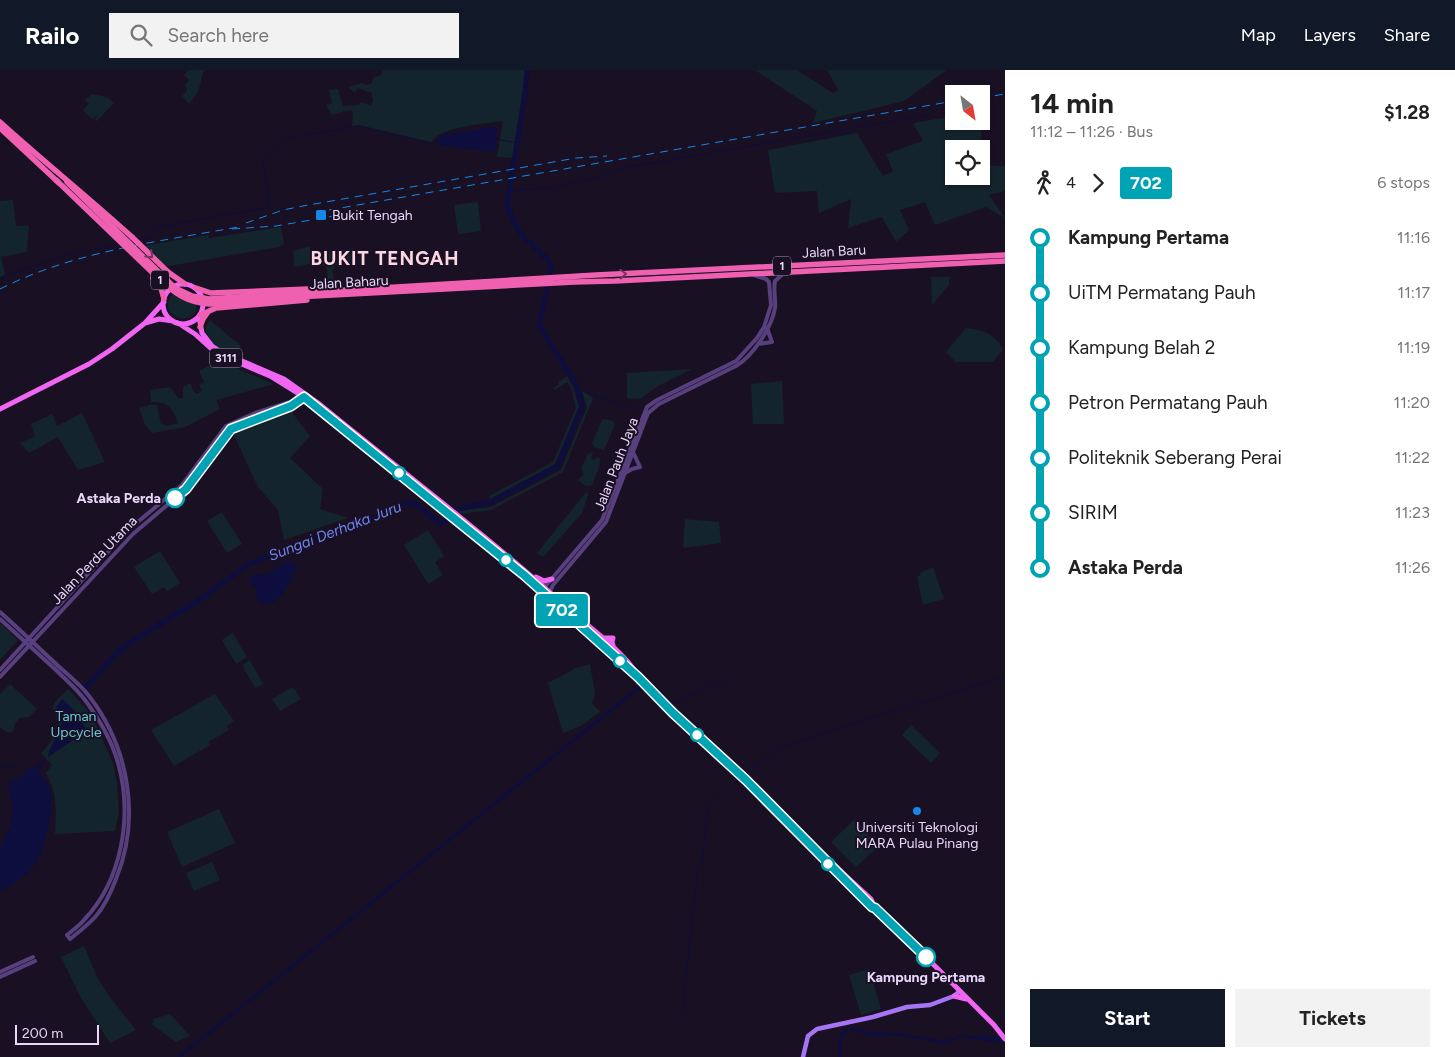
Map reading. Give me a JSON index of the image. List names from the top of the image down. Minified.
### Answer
{"streets":{"highway":["Jalan Baru","1","Jalan Baharu"],"main road":["3111"],"street":["Jalan Pauh Jaya","Jalan Perda Utama"]},"crossings":[["Jalan Baru","Jalan Baharu"],["Jalan Baru","Jalan Pauh Jaya"],["1","Jalan Baharu"],["Jalan Baharu","Jalan Pauh Jaya"],["3111","Jalan Pauh Jaya"],["3111","Jalan Perda Utama"]],"districts":["BUKIT TENGAH"],"water":["Sungai Derhaka Juru"],"parks":["Taman Upcycle"],"places":{"transit":["Bukit Tengah"],"other":["Astaka Perda","Universiti Teknologi MARA Pulau Pinang","Kampung Pertama"]},"lines":["bus line 702"],"scale_bar":"200 m","north":"bottom right","page":{"header":"Railo","search":"Search here","nav":["Map","Layers","Share"],"on_map":"702","heading":["14 min","11:12 – 11:26 · Bus","$1.28"],"legs":["4","702","6 stops"],"list":[{"name":"Kampung Pertama","value":"11:16"},{"name":"UiTM Permatang Pauh","value":"11:17"},{"name":"Kampung Belah 2","value":"11:19"},{"name":"Petron Permatang Pauh","value":"11:20"},{"name":"Politeknik Seberang Perai","value":"11:22"},{"name":"SIRIM","value":"11:23"},{"name":"Astaka Perda","value":"11:26"}],"buttons":["Start","Tickets"],"scale":"200 m"}}
